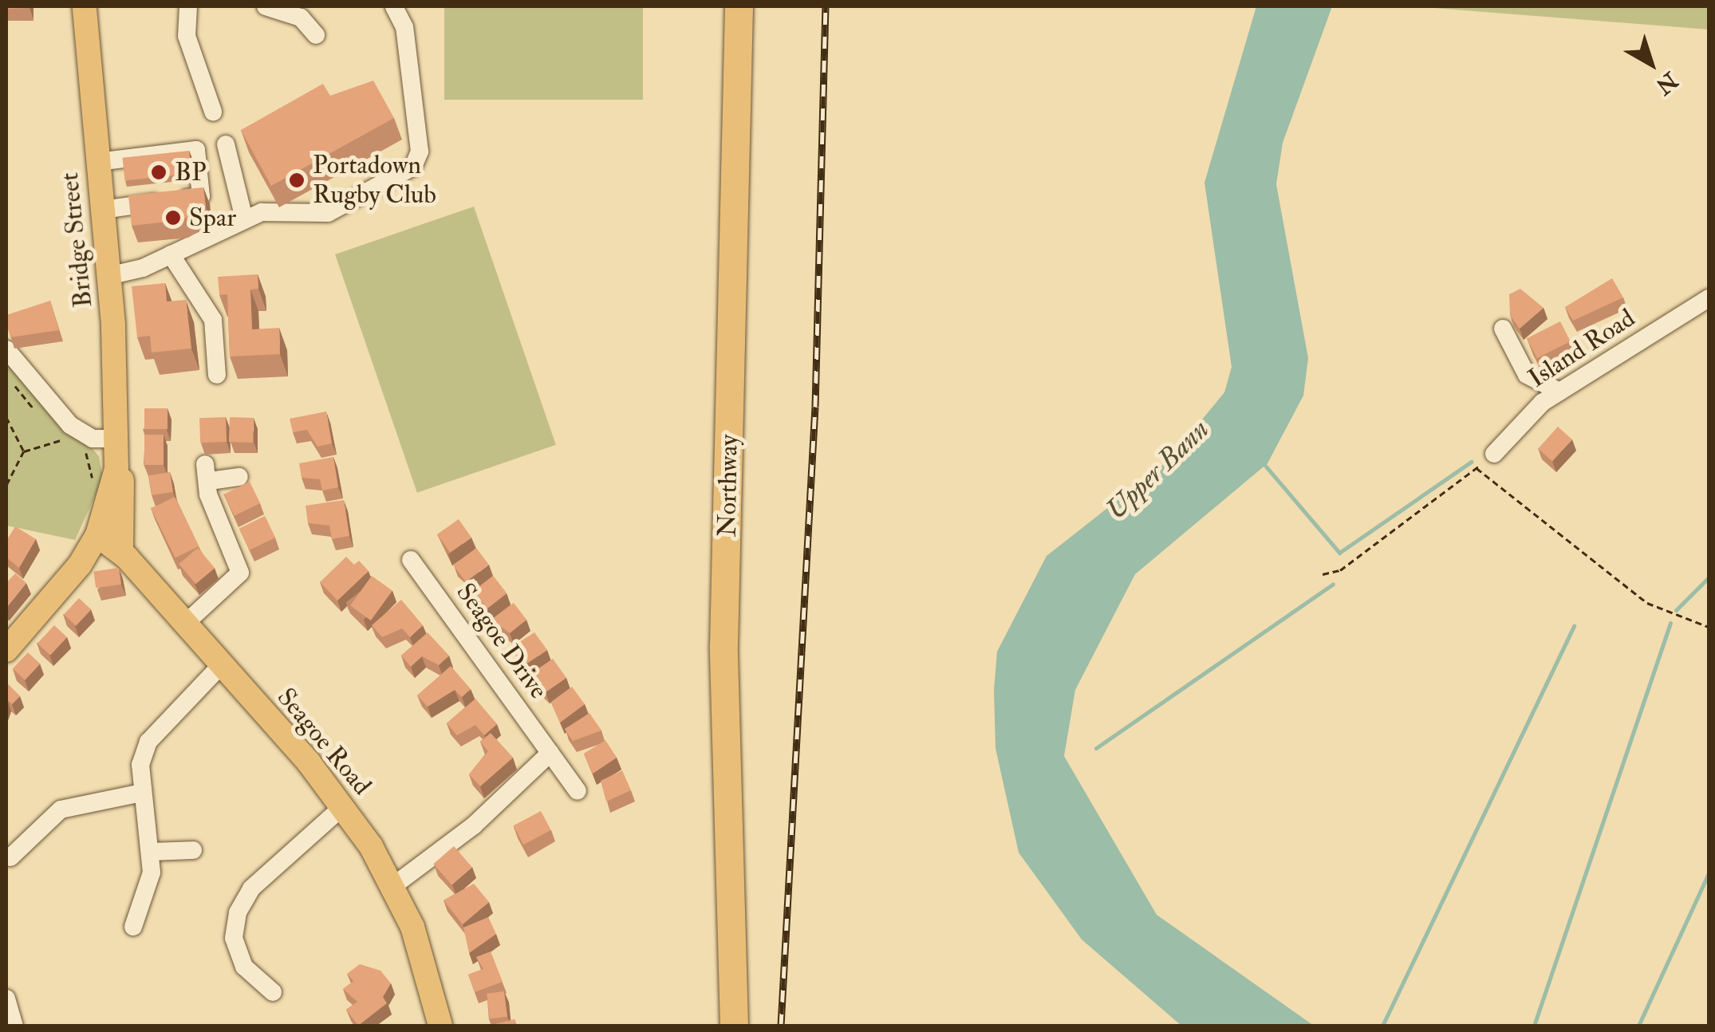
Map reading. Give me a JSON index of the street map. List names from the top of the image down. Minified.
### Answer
{"streets":{"highway":["Northway"],"main road":["Bridge Street","Seagoe Road"],"street":["Island Road","Seagoe Drive"]},"water":["Upper Bann"],"places":["BP","Portadown Rugby Club","Spar"],"north":"bottom right"}
